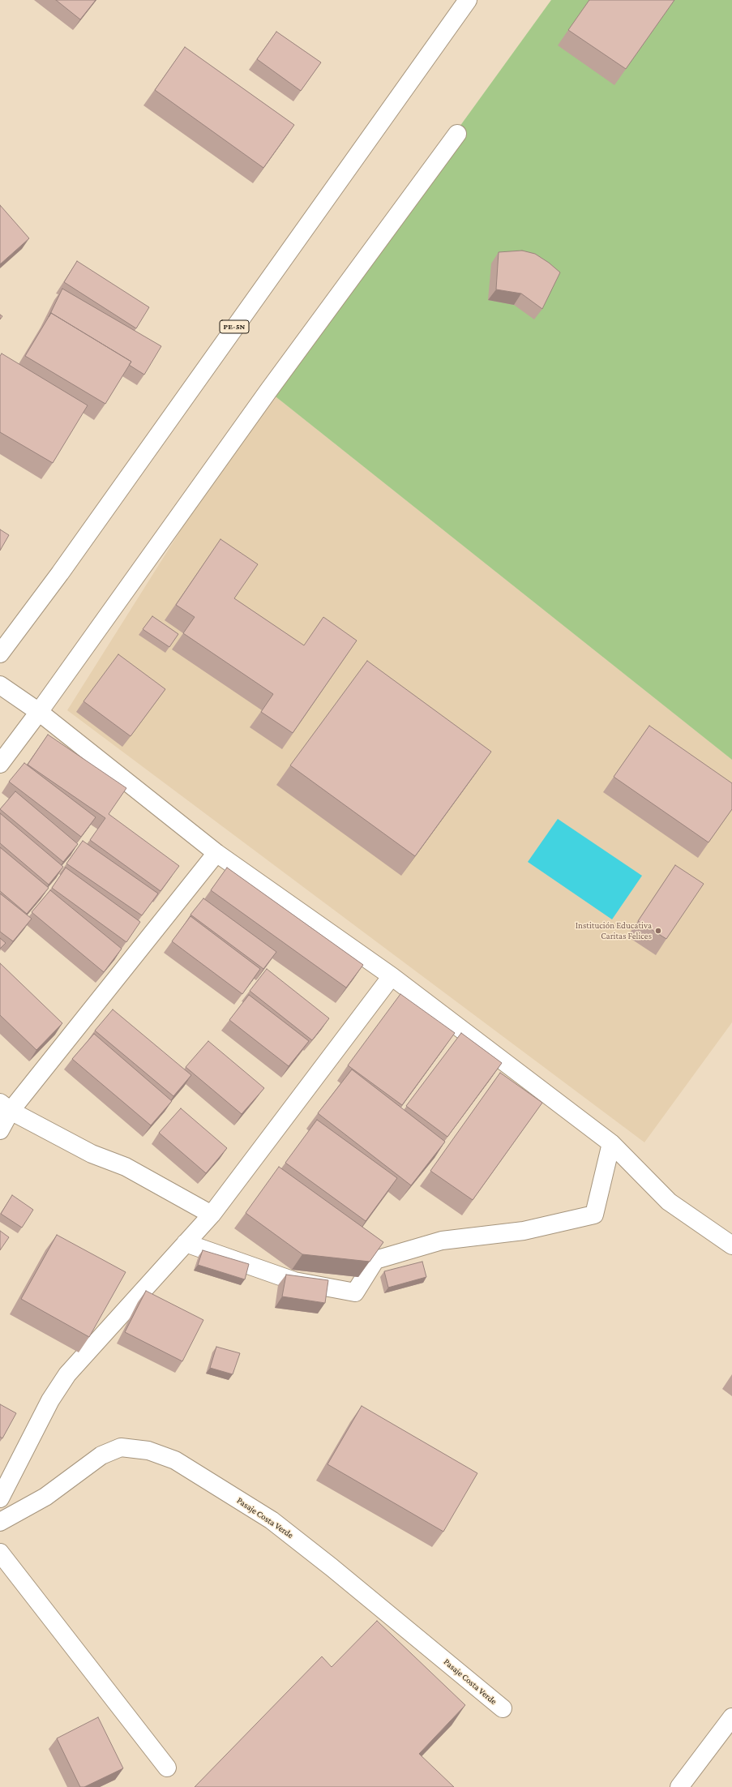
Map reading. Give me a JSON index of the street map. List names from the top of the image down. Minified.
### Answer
{"streets":{"main road":["PE-5N","Pasaje Costa Verde"]},"places":["Institución Educativa Caritas Felices"]}
